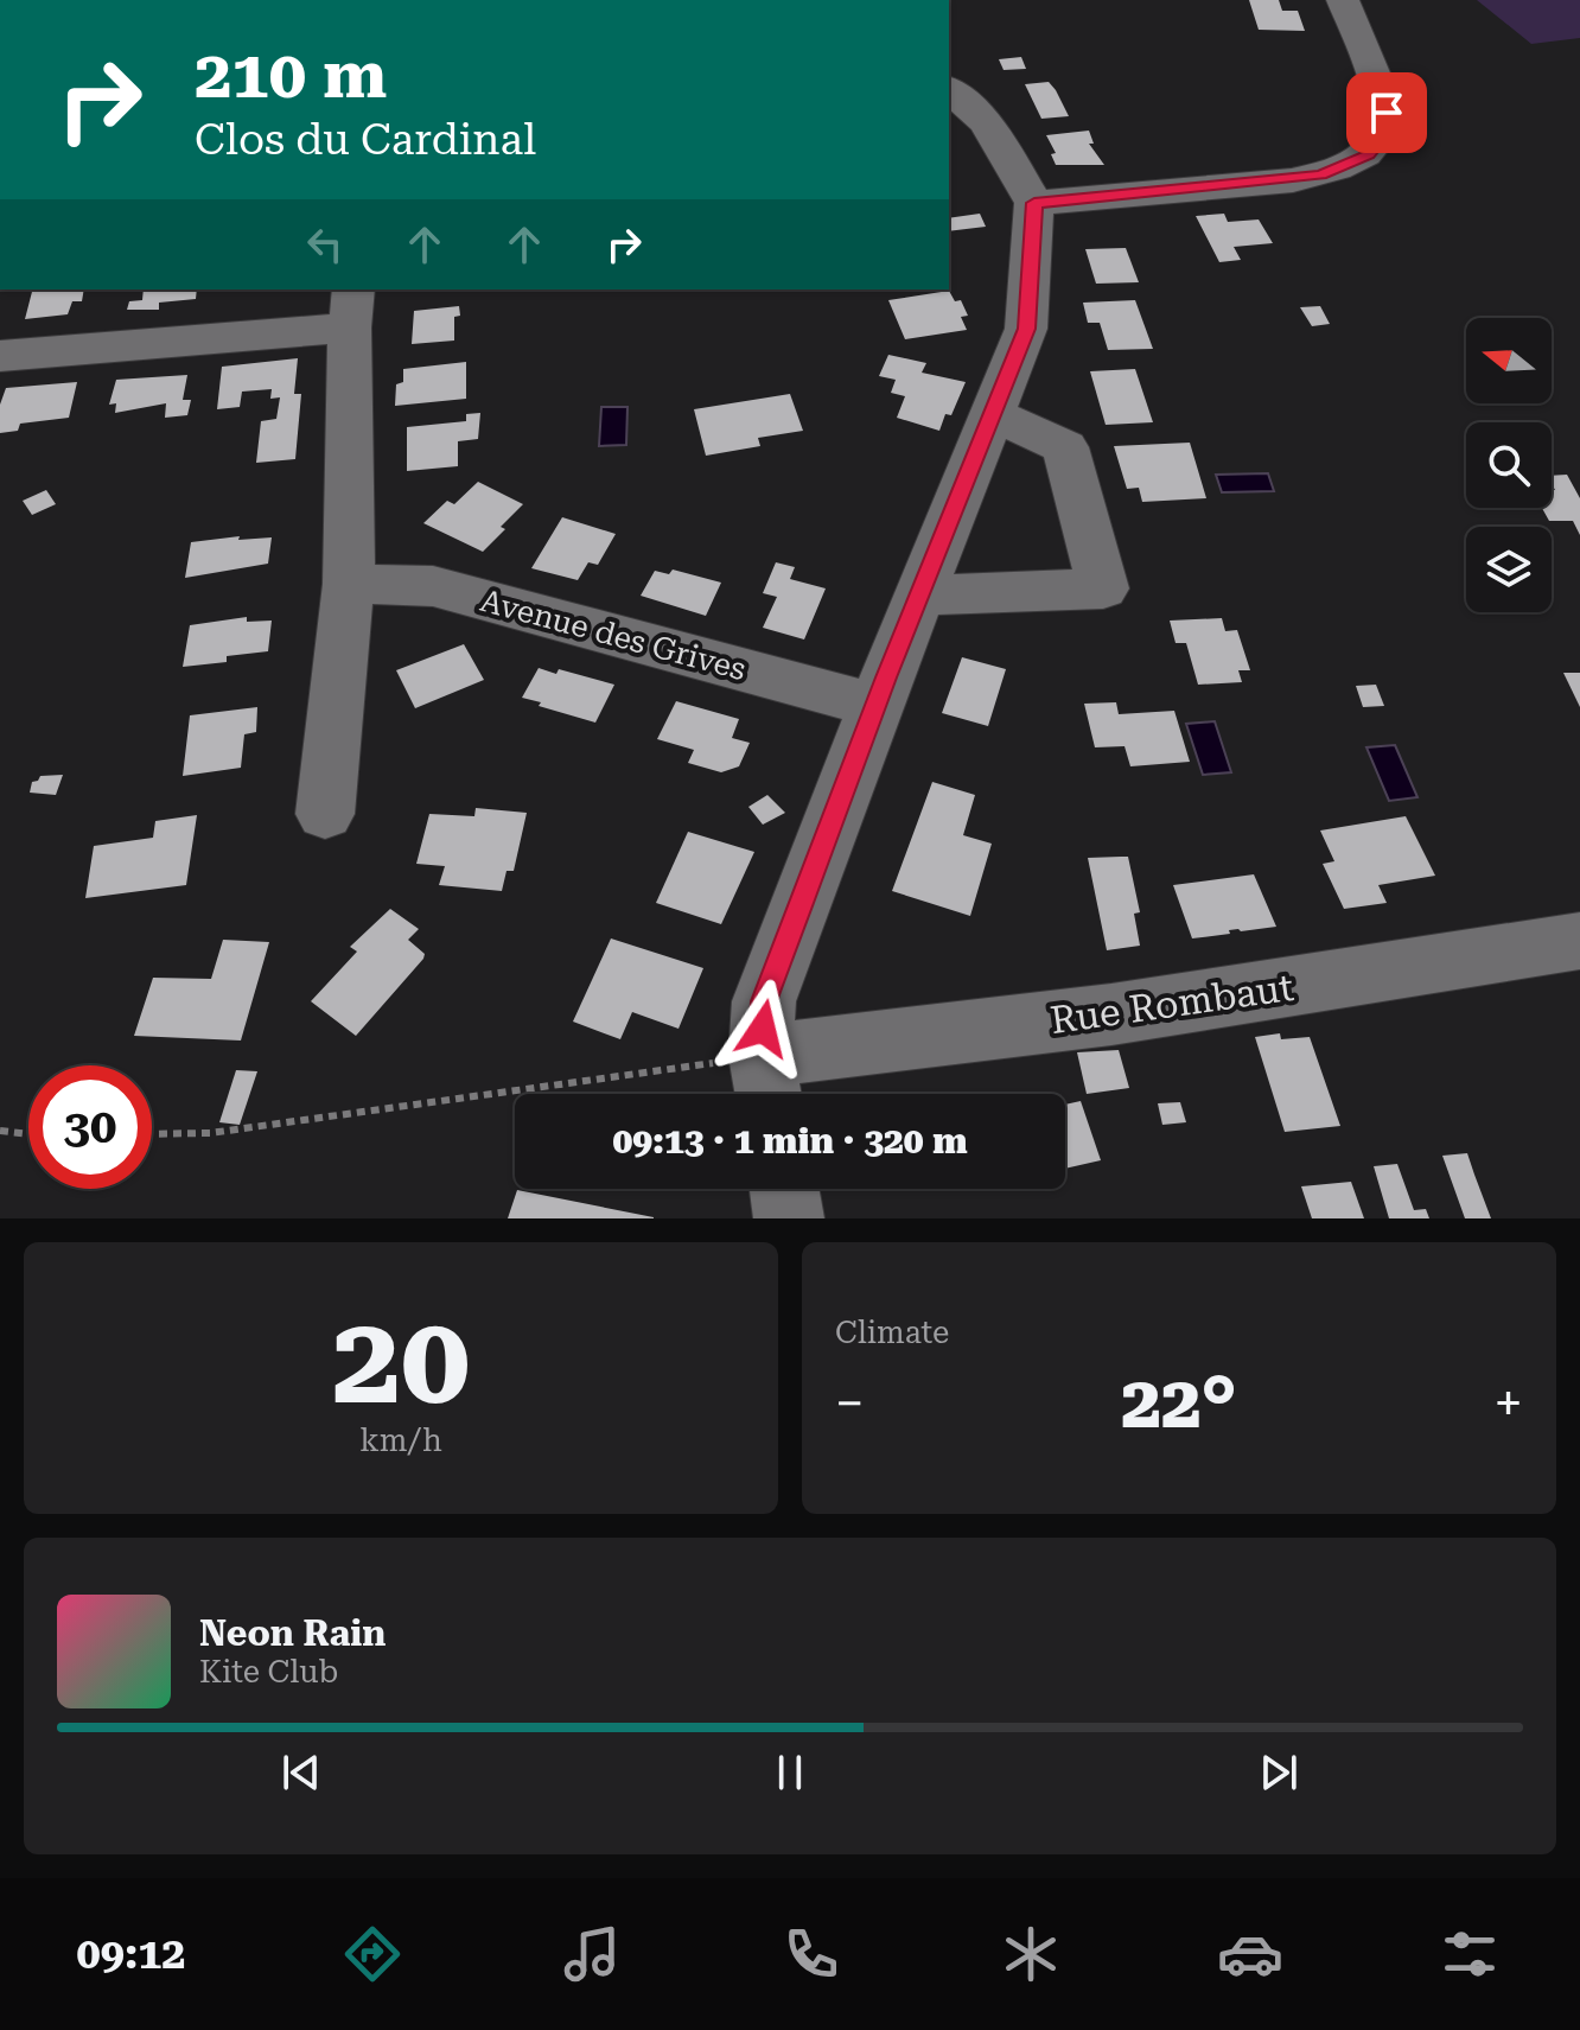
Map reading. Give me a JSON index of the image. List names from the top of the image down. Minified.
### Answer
{"streets":{"street":["Avenue des Grives","Rue Rombaut"]},"north":"left","page":{"turn":["210 m","Clos du Cardinal"],"limit":"30","trip":"09:13 · 1 min · 320 m","tile":[["20","km/h"],"Climate"],"heat":["−","22°","+"],"song":["Neon Rain","Kite Club"],"tabs":"09:12"}}
